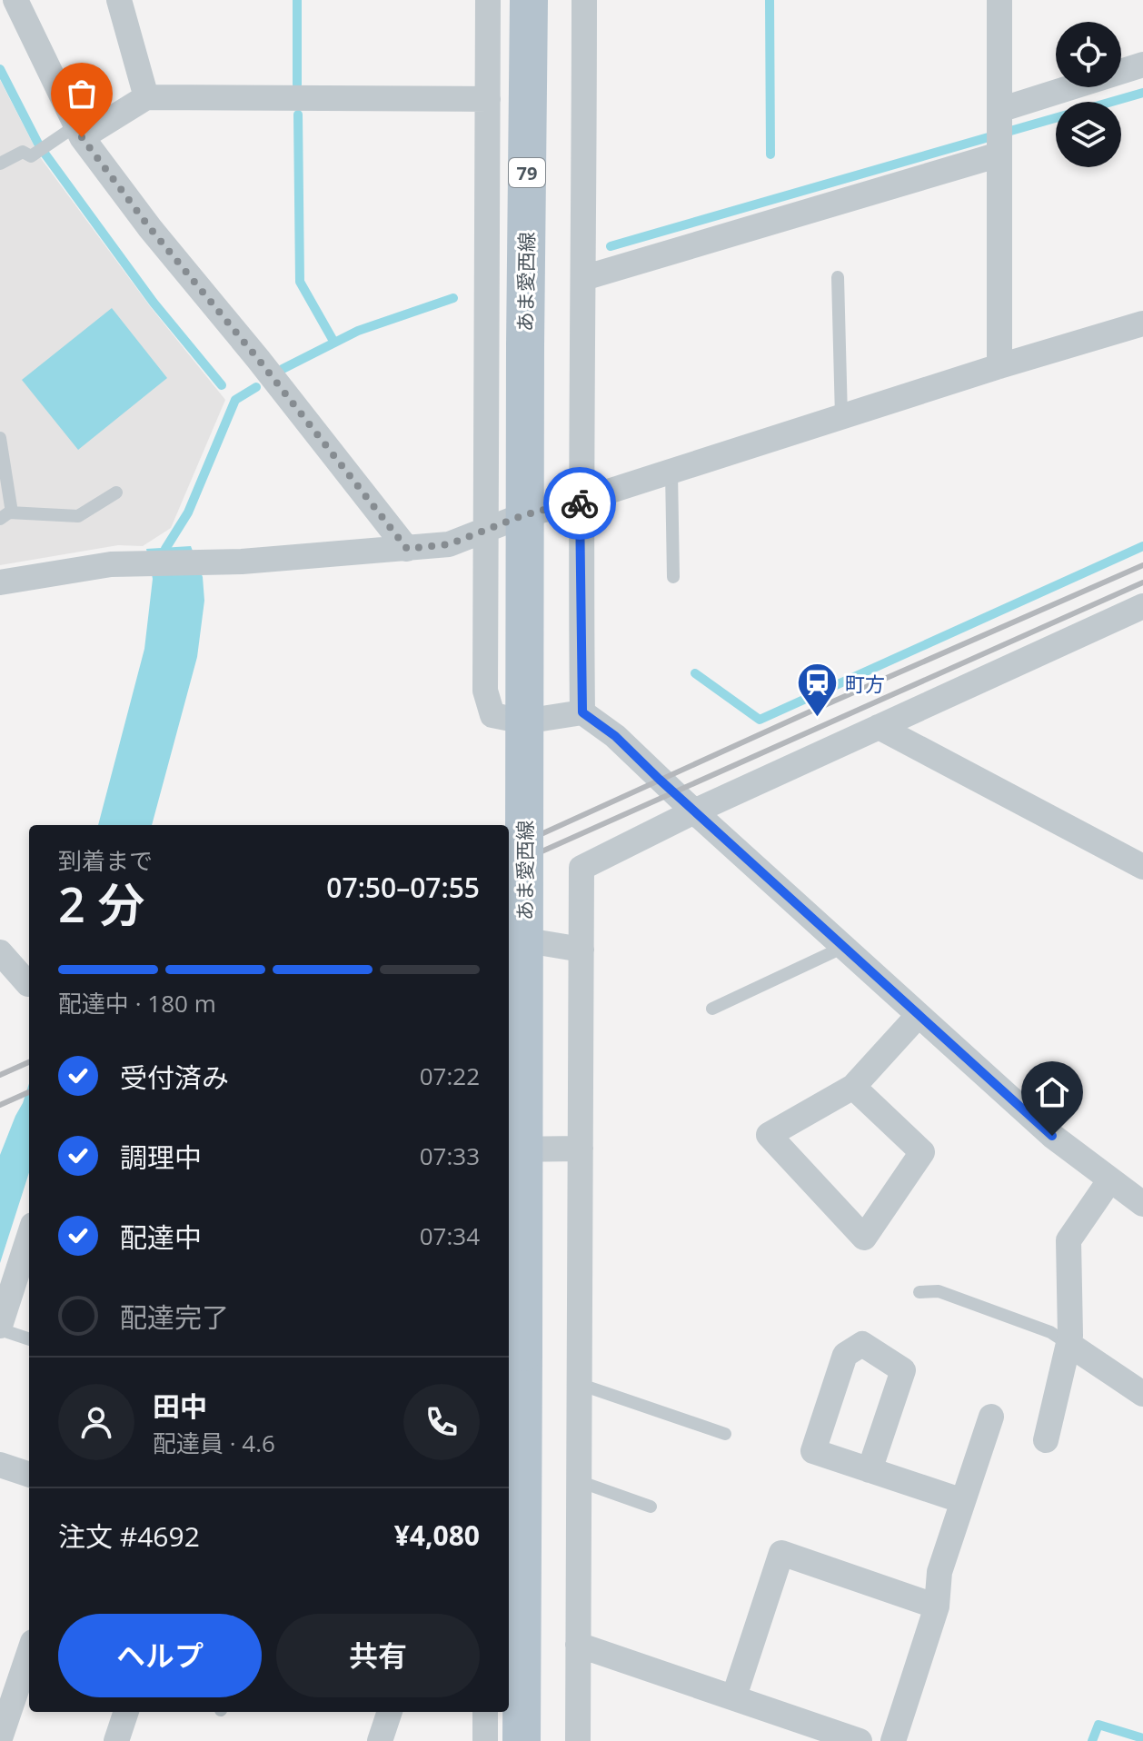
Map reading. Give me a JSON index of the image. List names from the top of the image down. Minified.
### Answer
{"streets":{"main road":["79","あま愛西線"]},"places":{"station":["町方"]},"page":{"heading":["2 分","到着まで","07:50–07:55"],"panel":["田中","配達員 · 4.6","注文 #4692","¥4,080"],"bar":"配達中 · 180 m","list":[["受付済み","07:22"],["調理中","07:33"],["配達中","07:34"],"配達完了"],"buttons":["ヘルプ","共有"]}}
